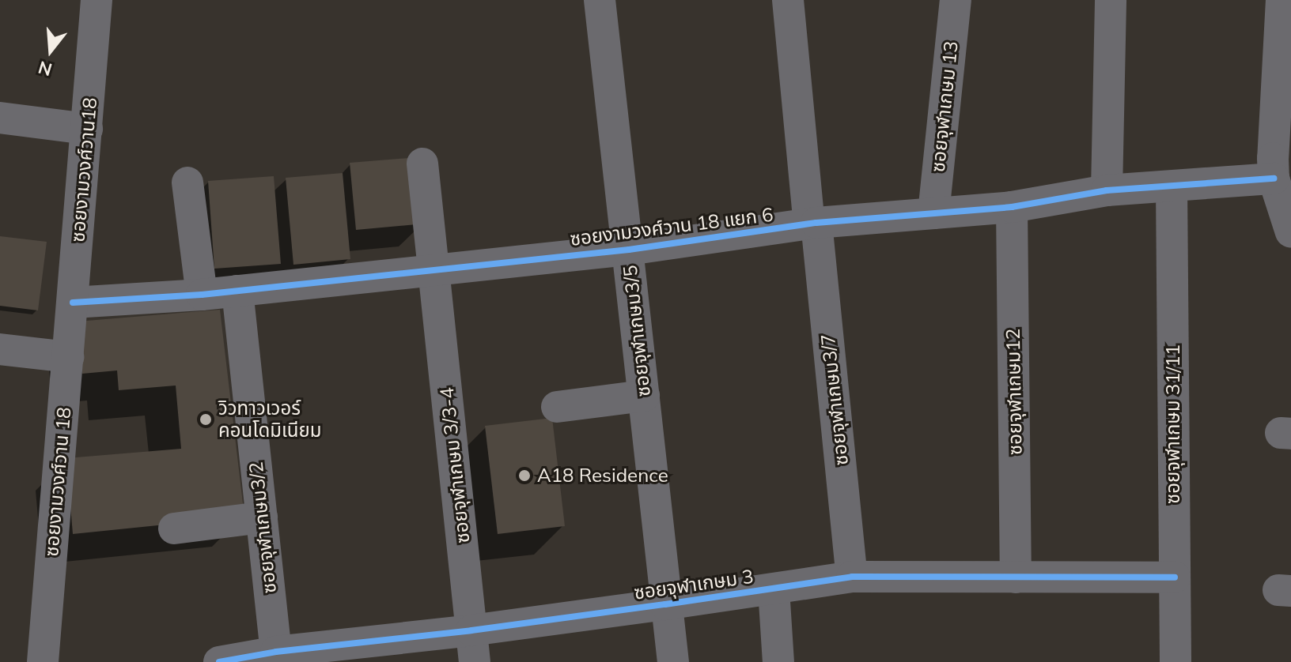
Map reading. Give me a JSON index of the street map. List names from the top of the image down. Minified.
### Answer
{"streets":{"street":["ซอยจุฬาเกษม 13","ซอยงามวงศ์วาน18","ซอยงามวงศ์วาน 18 แยก 6","ซอยจุฬาเกษม3/5","ซอยจุฬาเกษม12","ซอยจุฬาเกษม3/7","ซอยจุฬาเกษม 31/11","ซอยจุฬาเกษม 3/3-4","ซอยงามวงศ์วาน 18","ซอยจุฬาเกษม3/2","ซอยจุฬาเกษม 3"]},"crossings":[["ซอยจุฬาเกษม 13","ซอยงามวงศ์วาน 18 แยก 6"],["ซอยงามวงศ์วาน18","ซอยงามวงศ์วาน 18 แยก 6"],["ซอยงามวงศ์วาน18","ซอยงามวงศ์วาน 18"],["ซอยงามวงศ์วาน 18 แยก 6","ซอยจุฬาเกษม3/5"],["ซอยงามวงศ์วาน 18 แยก 6","ซอยจุฬาเกษม12"],["ซอยงามวงศ์วาน 18 แยก 6","ซอยจุฬาเกษม3/7"],["ซอยงามวงศ์วาน 18 แยก 6","ซอยจุฬาเกษม 31/11"],["ซอยงามวงศ์วาน 18 แยก 6","ซอยจุฬาเกษม 3/3-4"],["ซอยงามวงศ์วาน 18 แยก 6","ซอยงามวงศ์วาน 18"],["ซอยงามวงศ์วาน 18 แยก 6","ซอยจุฬาเกษม3/2"],["ซอยจุฬาเกษม3/5","ซอยจุฬาเกษม 3"],["ซอยจุฬาเกษม12","ซอยจุฬาเกษม 3"],["ซอยจุฬาเกษม3/7","ซอยจุฬาเกษม 3"],["ซอยจุฬาเกษม 31/11","ซอยจุฬาเกษม 3"],["ซอยจุฬาเกษม 3/3-4","ซอยจุฬาเกษม 3"],["ซอยจุฬาเกษม3/2","ซอยจุฬาเกษม 3"]],"places":["วิวทาวเวอร์ คอนโดมิเนียม","A18 Residence"],"north":"bottom"}
